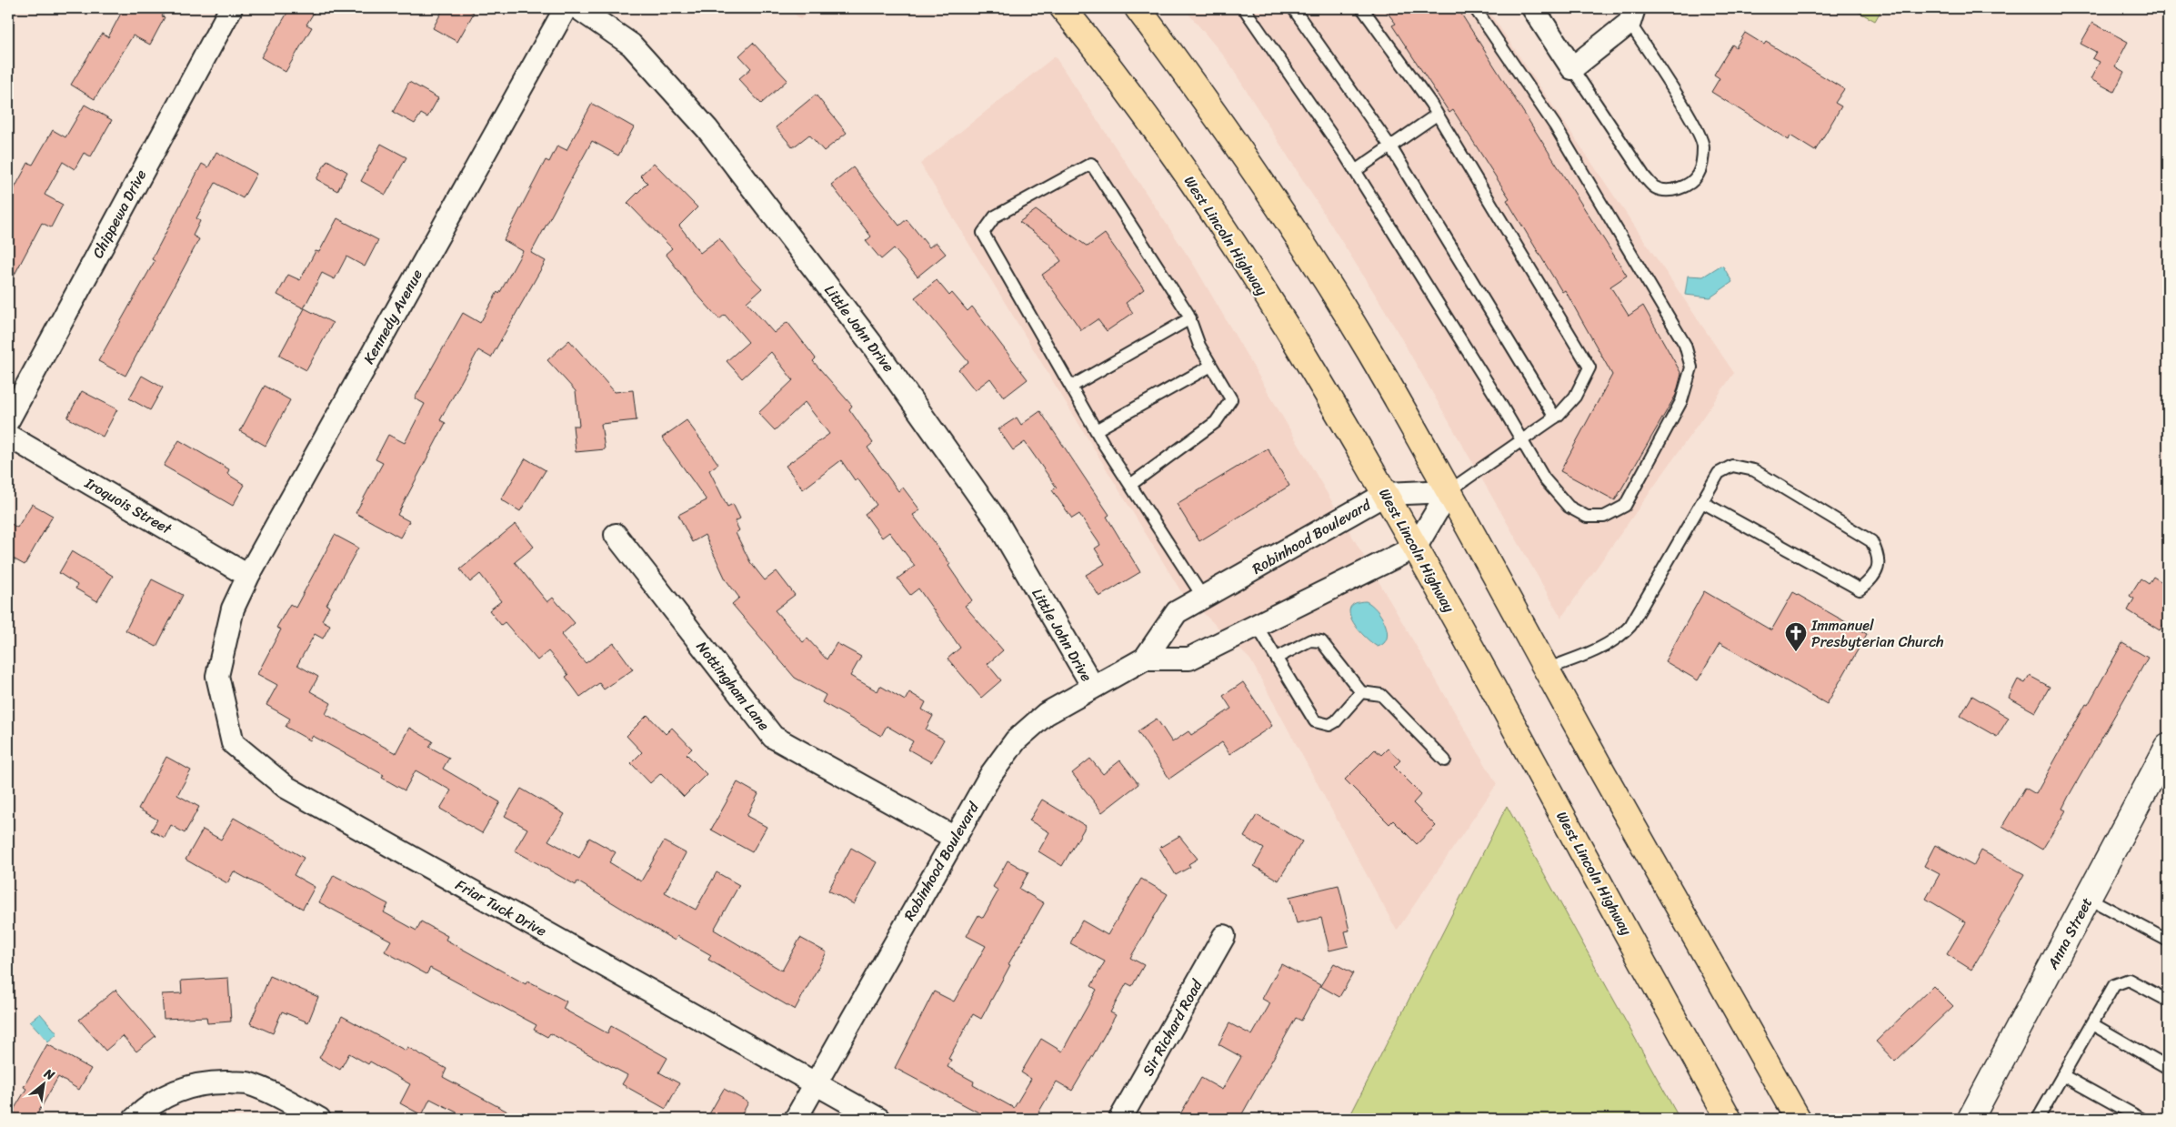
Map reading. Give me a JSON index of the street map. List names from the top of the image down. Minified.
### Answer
{"streets":{"main road":["West Lincoln Highway"],"street":["Chippewa Drive","Kennedy Avenue","Little John Drive","Iroquois Street","Robinhood Boulevard","Nottingham Lane","Friar Tuck Drive","Anna Street","Sir Richard Road"]},"crossings":[["West Lincoln Highway","Robinhood Boulevard"],["Kennedy Avenue","Iroquois Street"],["Kennedy Avenue","Friar Tuck Drive"],["Little John Drive","Robinhood Boulevard"],["Robinhood Boulevard","Nottingham Lane"],["Robinhood Boulevard","Friar Tuck Drive"]],"places":{"church":["Immanuel Presbyterian Church"]},"north":"top right"}
